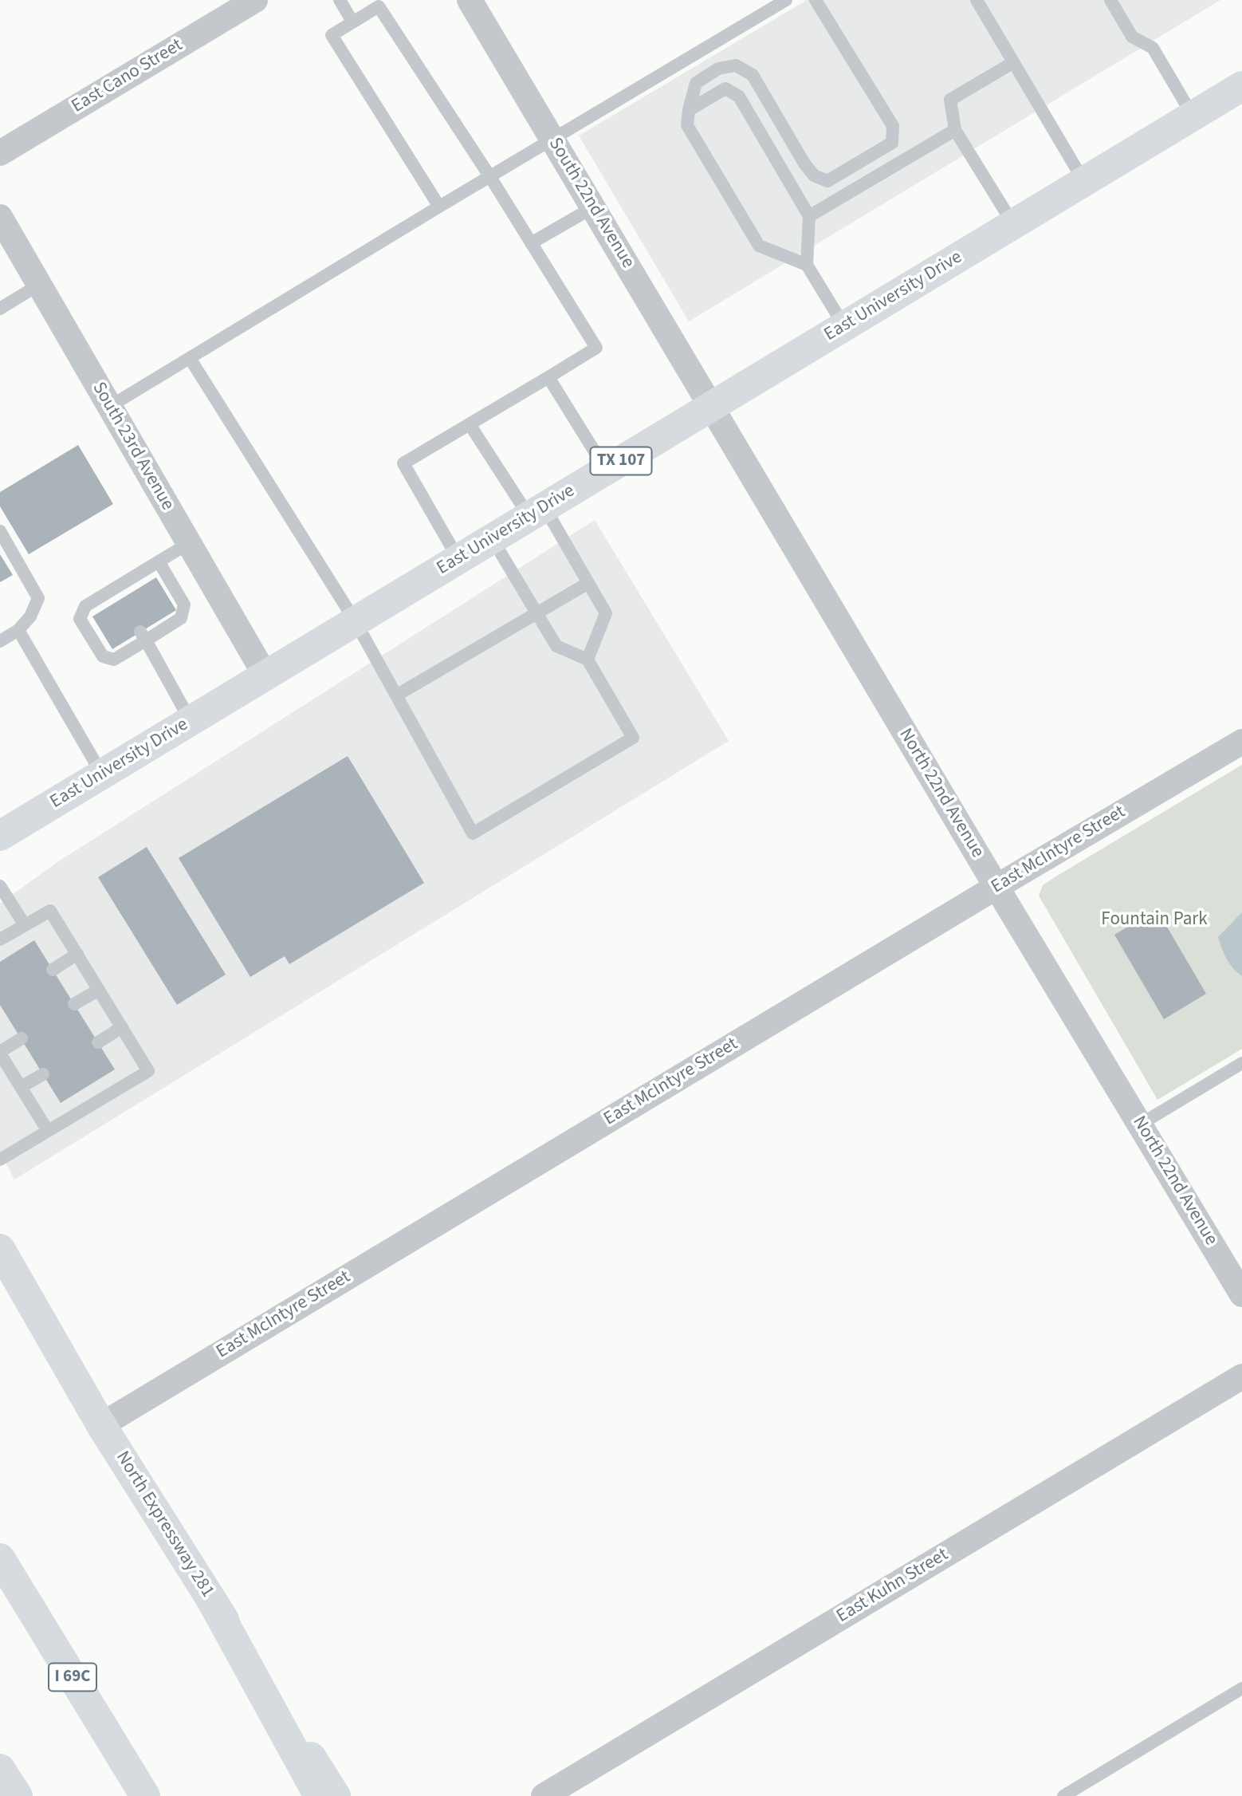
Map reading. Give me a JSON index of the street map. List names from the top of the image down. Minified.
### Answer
{"streets":{"main road":["East University Drive","TX 107","North Expressway 281","I 69C"],"street":["East Cano Street","South 22nd Avenue","South 23rd Avenue","North 22nd Avenue","East McIntyre Street","East Kuhn Street"]},"crossings":[["South 22nd Avenue","East University Drive"],["South 22nd Avenue","North 22nd Avenue"],["East University Drive","South 23rd Avenue"],["East University Drive","North 22nd Avenue"],["North 22nd Avenue","East McIntyre Street"],["East McIntyre Street","North Expressway 281"]],"parks":["Fountain Park"]}
